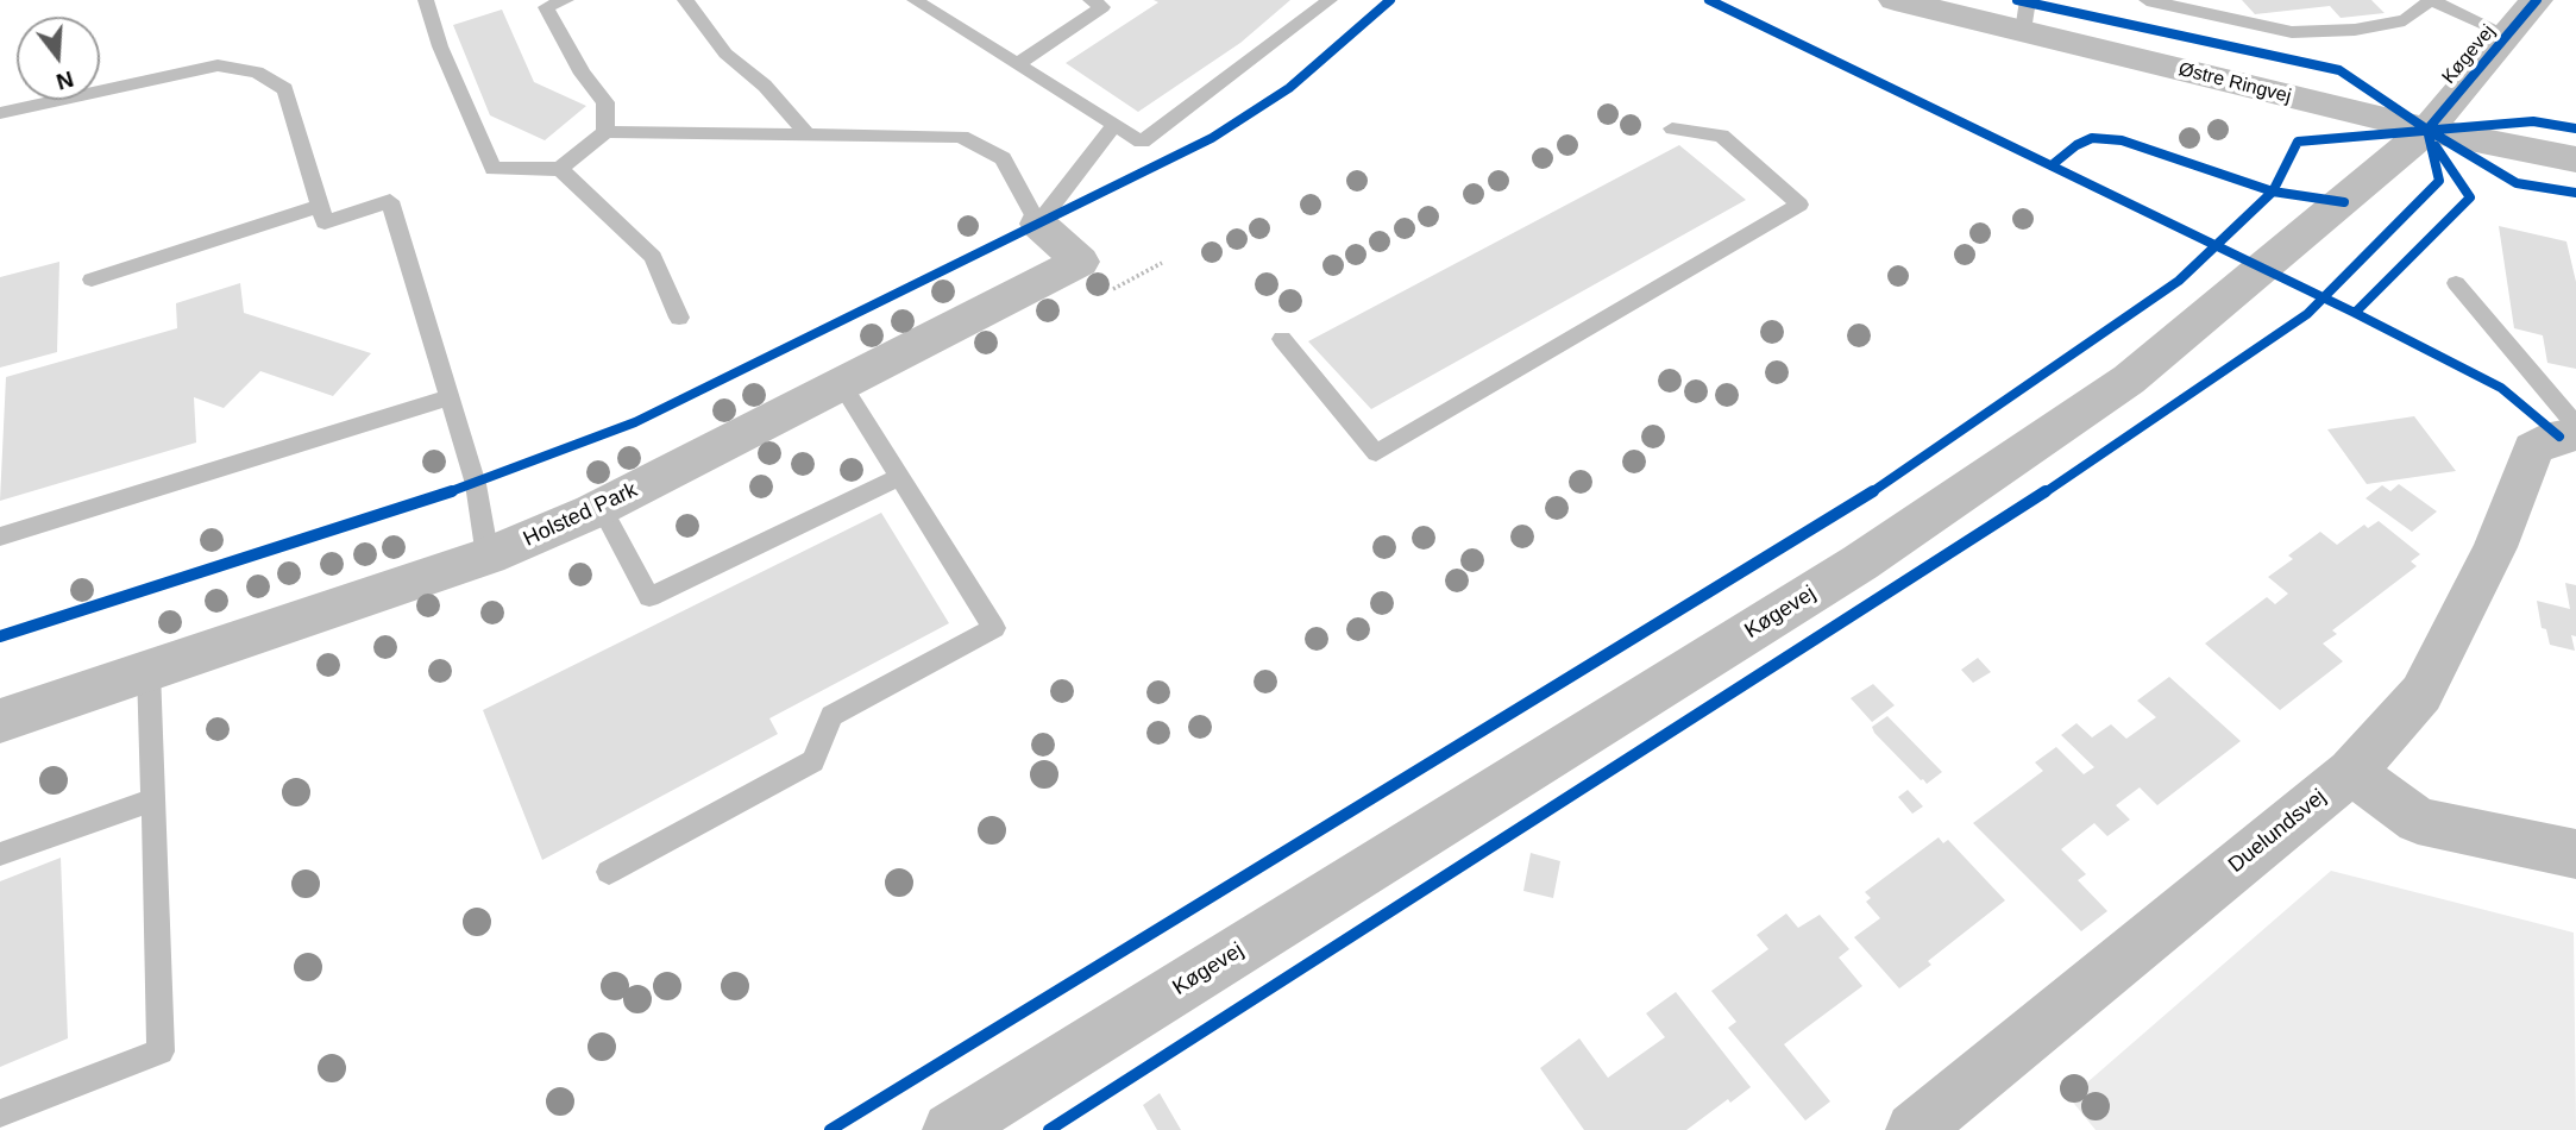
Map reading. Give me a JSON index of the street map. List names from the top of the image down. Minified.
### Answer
{"streets":{"street":["Køgevej","Østre Ringvej","Holsted Park","Duelundsvej"]},"crossings":[["Køgevej","Østre Ringvej"]],"north":"bottom"}
